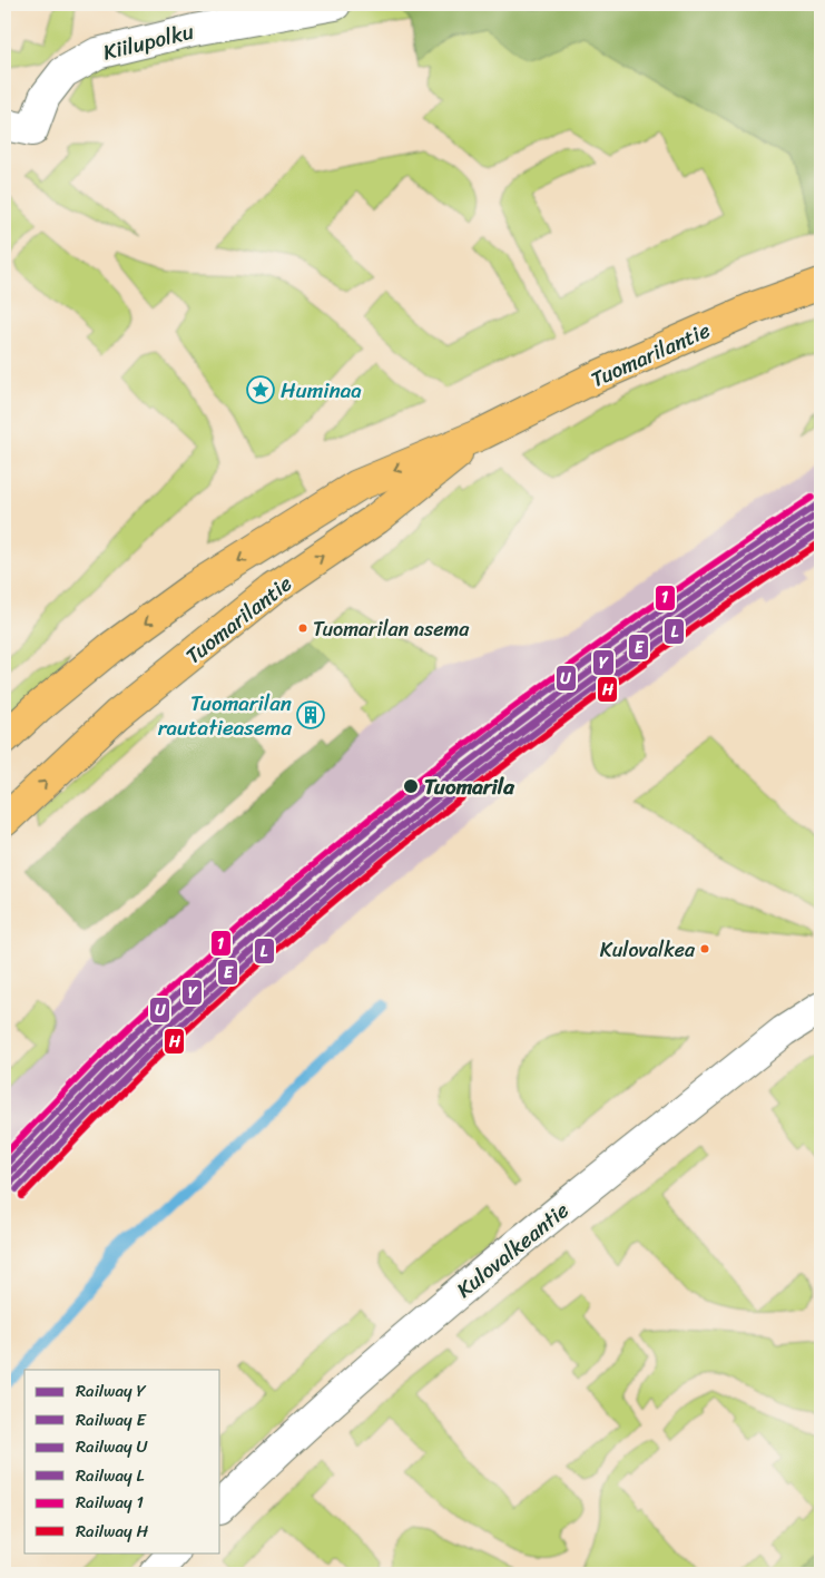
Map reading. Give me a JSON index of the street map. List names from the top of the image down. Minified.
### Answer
{"streets":{"main road":["Tuomarilantie"],"street":["Kiilupolku","Kulovalkeantie"]},"places":{"place":["Huminaa"],"other":["Tuomarilan asema","Tuomarila","Kulovalkea"],"building":["Tuomarilan rautatieasema"]},"lines":["rail line 1","rail line U","rail line Y","rail line E","rail line L","rail line H"],"legend":["Railway Y","Railway E","Railway U","Railway L","Railway 1","Railway H"]}
